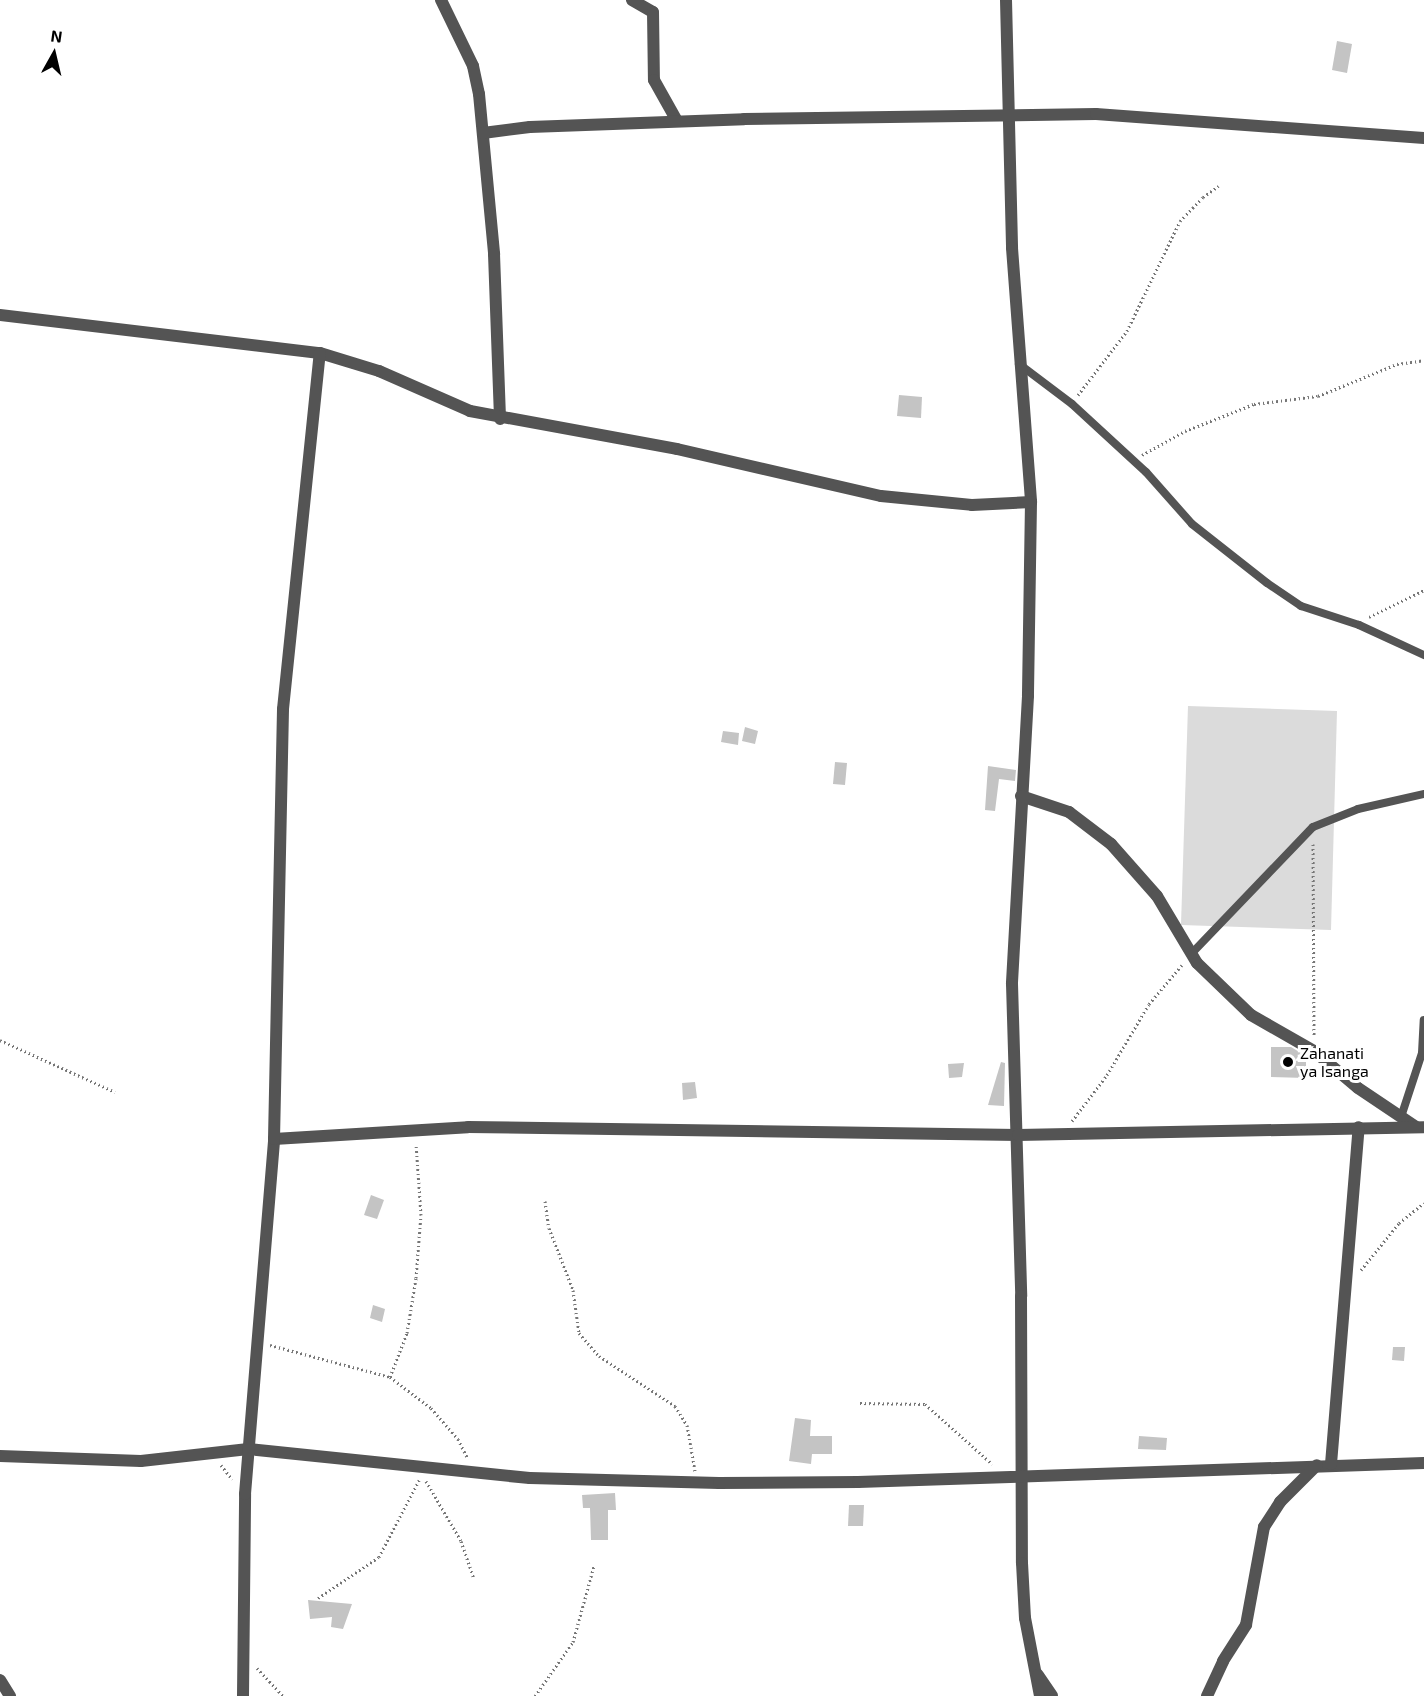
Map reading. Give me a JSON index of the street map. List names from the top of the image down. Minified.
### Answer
{"places":["Zahanati ya Isanga"],"north":"top"}
